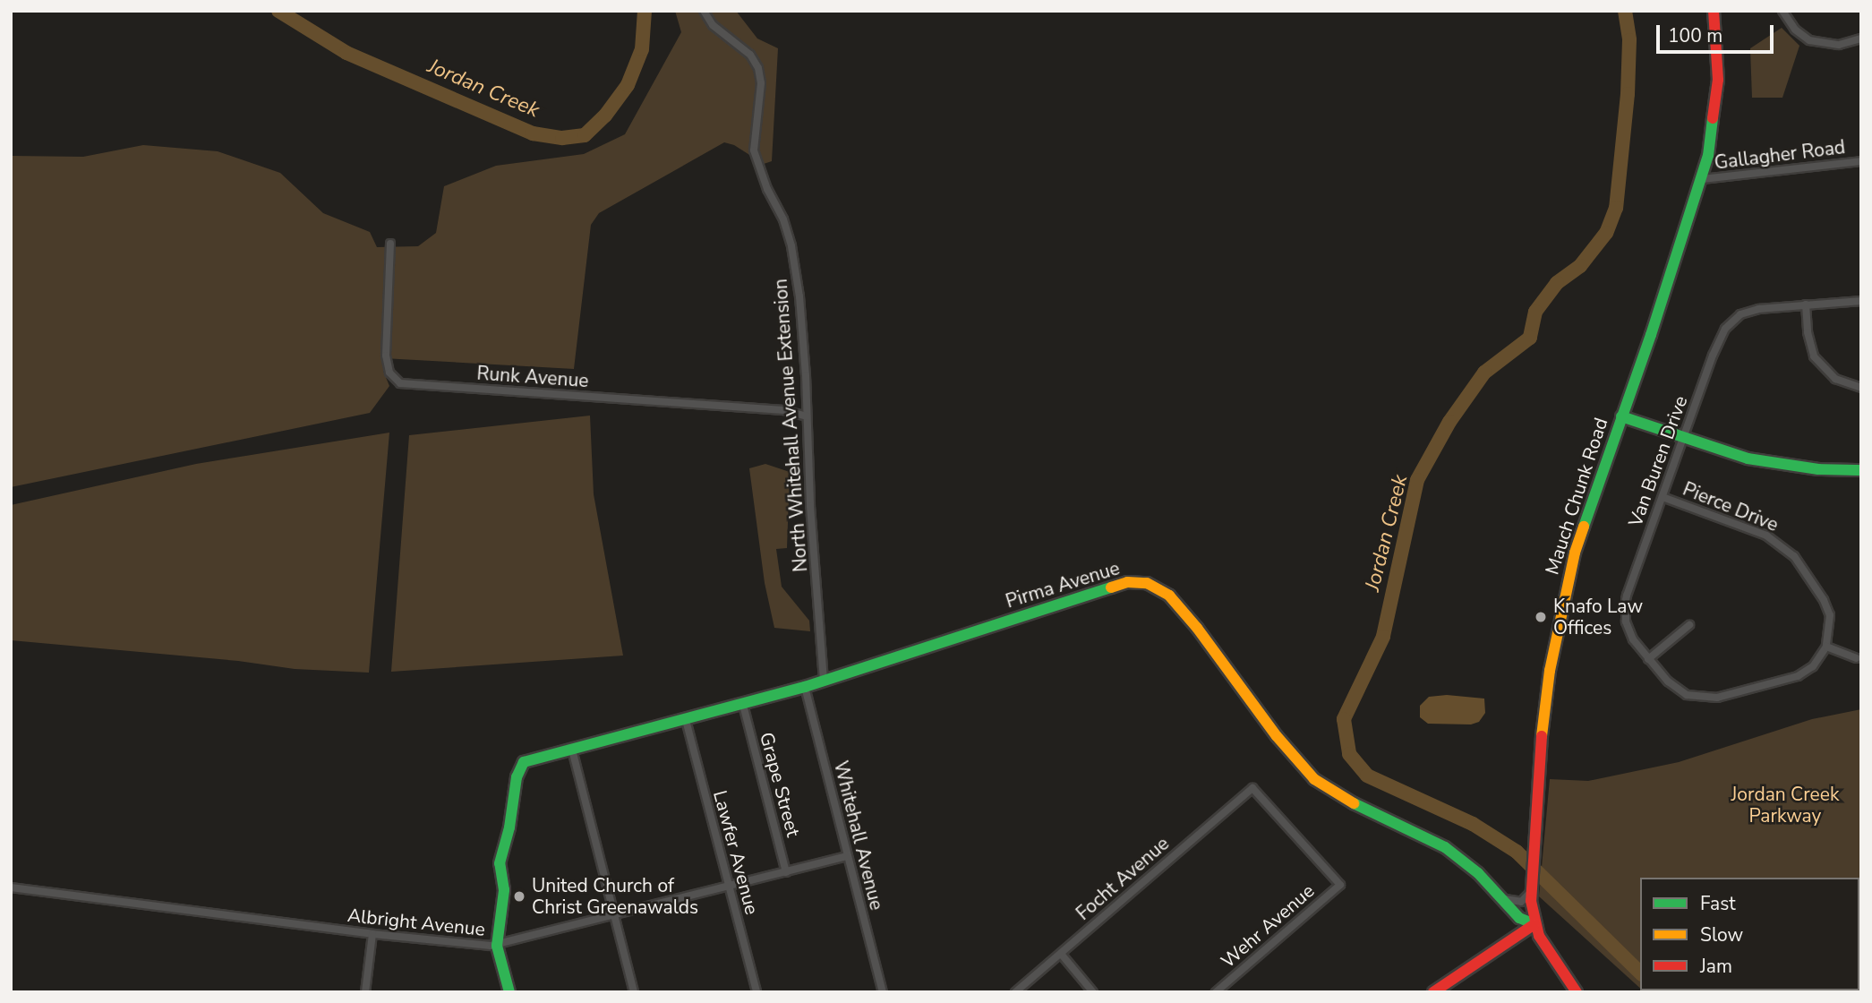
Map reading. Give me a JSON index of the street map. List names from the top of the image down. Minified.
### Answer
{"streets":{"street":["Gallagher Road","Runk Avenue","North Whitehall Avenue Extension","Van Buren Drive","Mauch Chunk Road","Pierce Drive","Pirma Avenue","Grape Street","Whitehall Avenue","Lawfer Avenue","Focht Avenue","Albright Avenue","Wehr Avenue"]},"crossings":[["Gallagher Road","Mauch Chunk Road"],["Runk Avenue","North Whitehall Avenue Extension"],["North Whitehall Avenue Extension","Pirma Avenue"],["Van Buren Drive","Pierce Drive"],["Mauch Chunk Road","Pirma Avenue"],["Pirma Avenue","Grape Street"],["Pirma Avenue","Whitehall Avenue"],["Pirma Avenue","Lawfer Avenue"],["Pirma Avenue","Albright Avenue"],["Grape Street","Albright Avenue"],["Whitehall Avenue","Albright Avenue"],["Lawfer Avenue","Albright Avenue"],["Focht Avenue","Wehr Avenue"]],"water":["Jordan Creek"],"parks":["Jordan Creek Parkway"],"places":["Knafo Law Offices","United Church of Christ Greenawalds"],"legend":["Fast","Slow","Jam"],"scale_bar":"100 m"}
